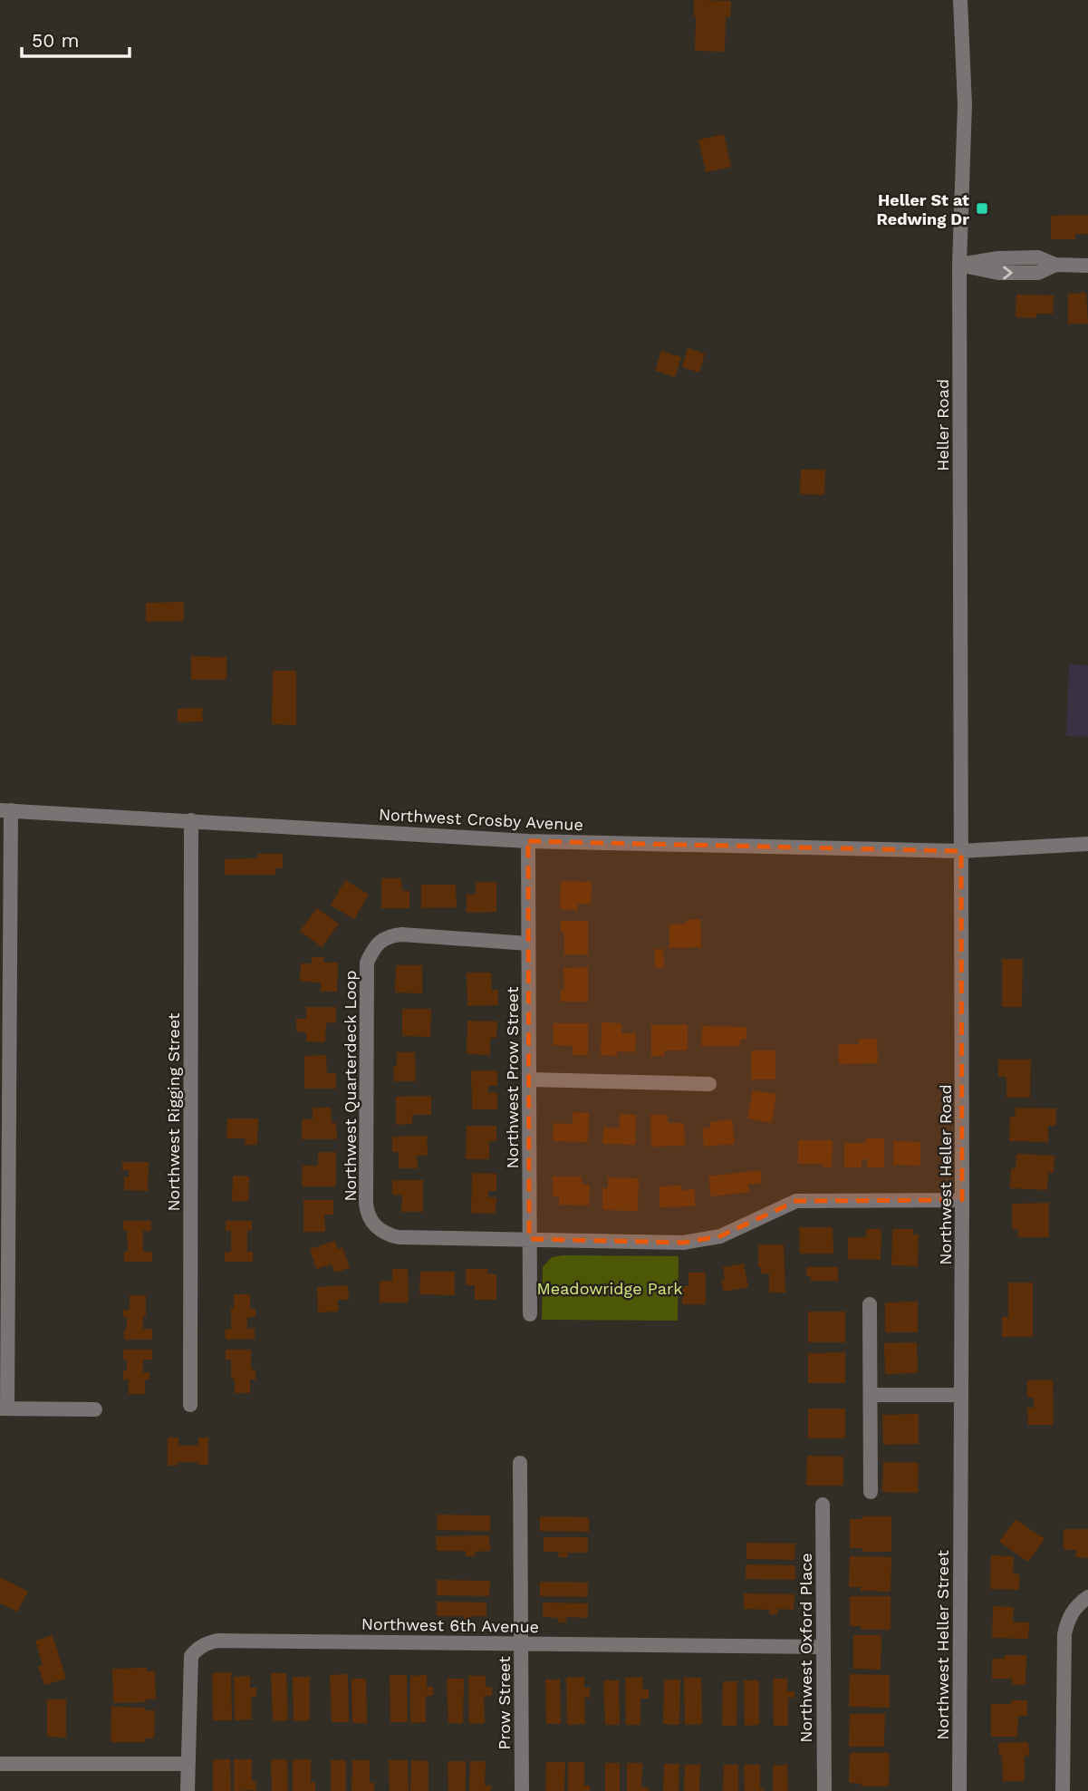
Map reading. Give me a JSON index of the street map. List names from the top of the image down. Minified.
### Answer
{"streets":{"street":["Heller Road","Northwest Crosby Avenue","Northwest Prow Street","Northwest Quarterdeck Loop","Northwest Rigging Street","Northwest Heller Road","Northwest 6th Avenue","Northwest Heller Street","Northwest Oxford Place","Prow Street"]},"crossings":[["Heller Road","Northwest Crosby Avenue"],["Heller Road","Northwest Heller Road"],["Northwest Crosby Avenue","Northwest Prow Street"],["Northwest Crosby Avenue","Northwest Rigging Street"],["Northwest Crosby Avenue","Northwest Heller Road"],["Northwest Prow Street","Northwest Quarterdeck Loop"],["Northwest Quarterdeck Loop","Northwest Heller Road"],["Northwest Heller Road","Northwest Heller Street"],["Northwest 6th Avenue","Northwest Oxford Place"],["Northwest 6th Avenue","Prow Street"]],"parks":["Meadowridge Park"],"places":{"transit":["Heller St at Redwing Dr"]},"scale_bar":"50 m"}
